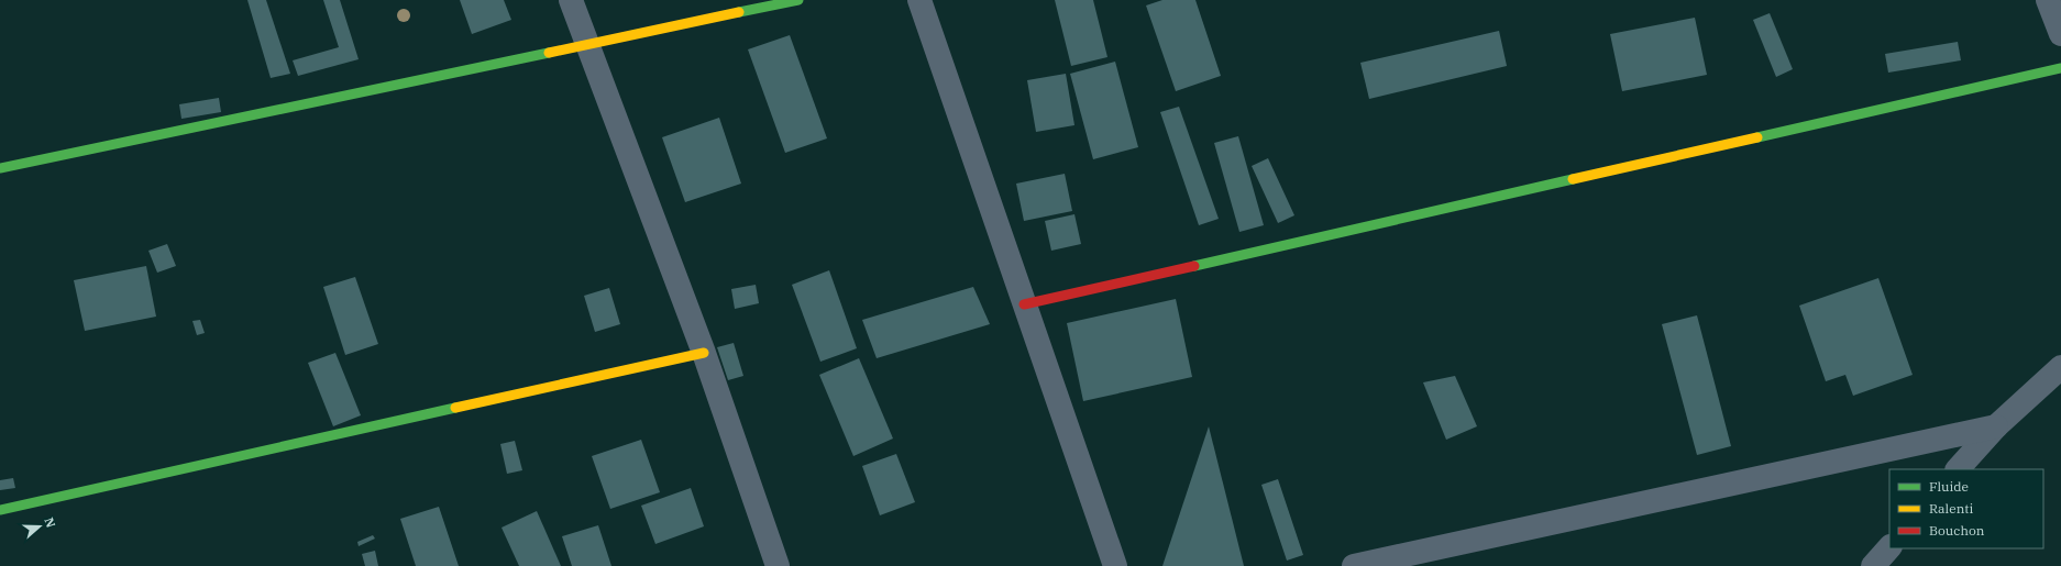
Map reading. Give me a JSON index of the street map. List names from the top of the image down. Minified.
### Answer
{"legend":["Fluide","Ralenti","Bouchon"],"north":"right"}
